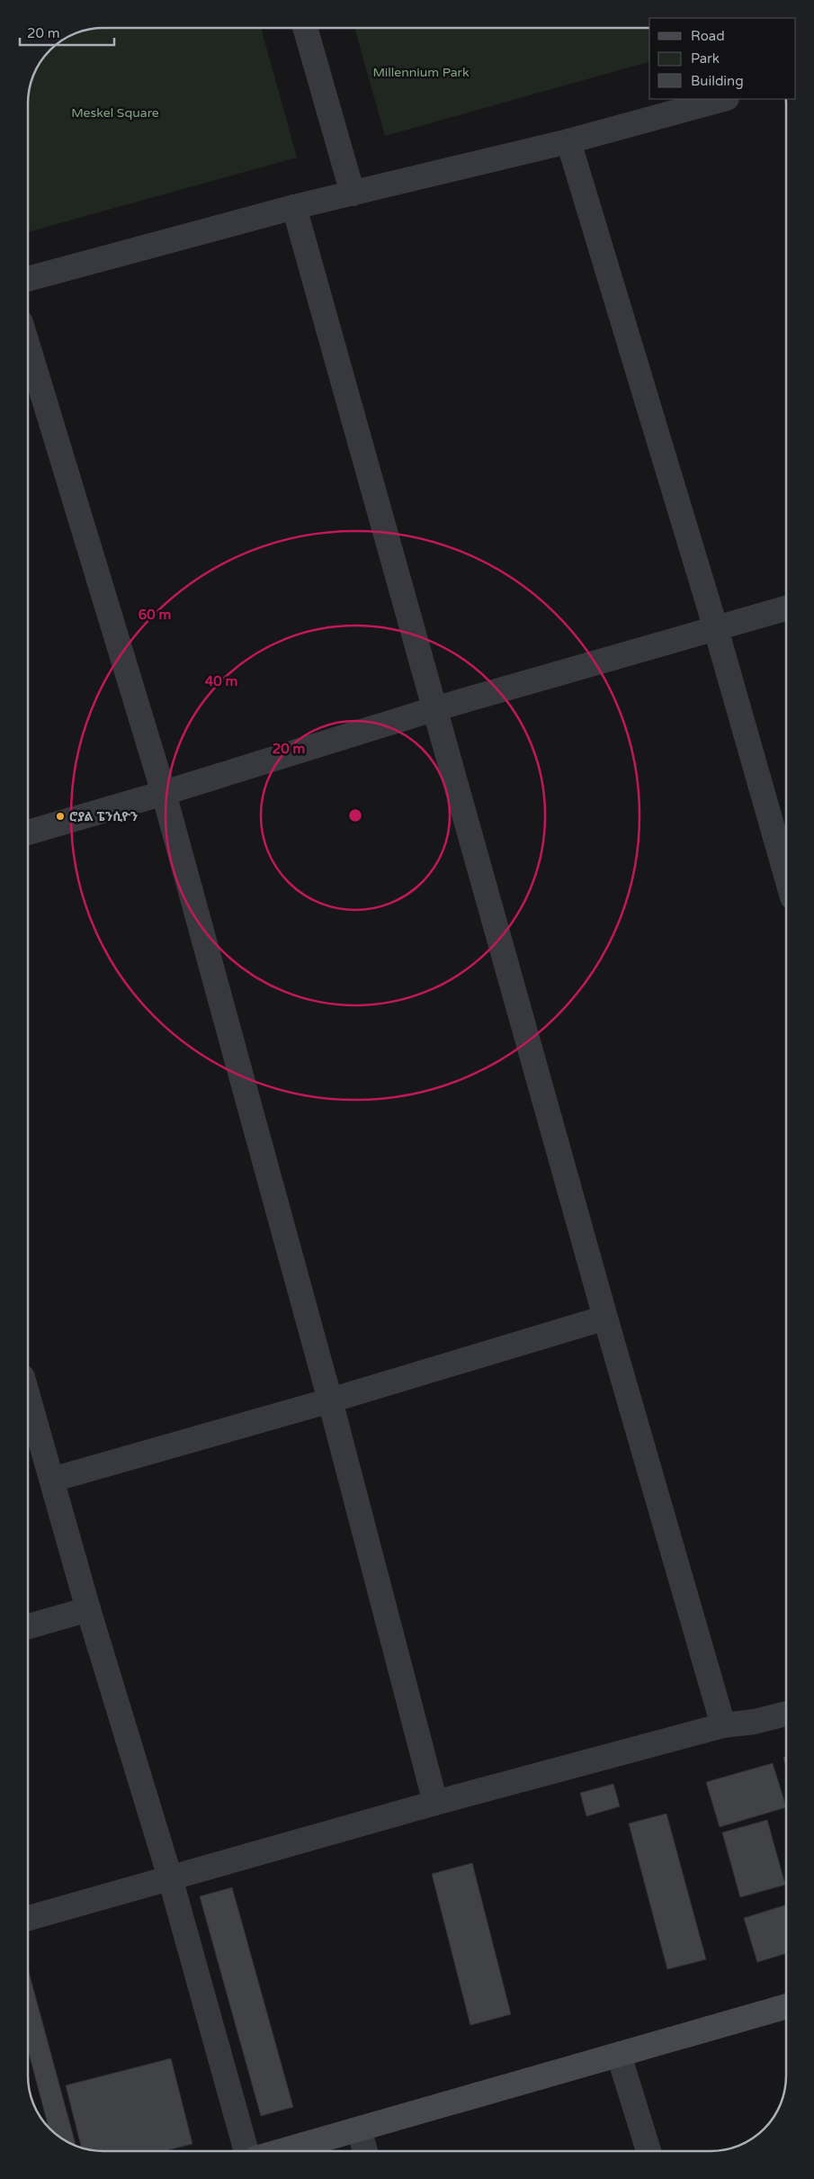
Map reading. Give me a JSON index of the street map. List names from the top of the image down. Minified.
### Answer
{"parks":["Millennium Park","Meskel Square"],"places":["ሮያል ፔንሲዮን"],"legend":["Road","Park","Building"],"scale_bar":"20 m","rings":["60 m","40 m","20 m"]}
